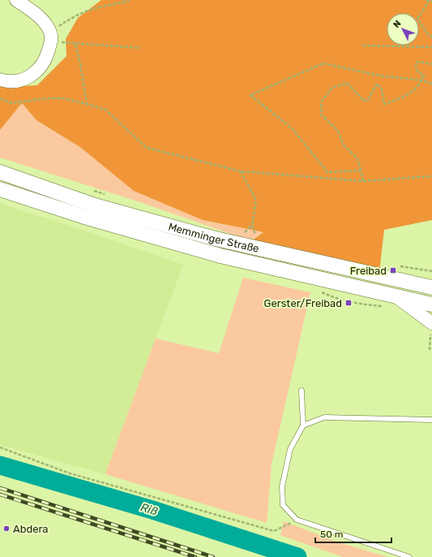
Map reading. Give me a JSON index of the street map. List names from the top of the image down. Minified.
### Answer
{"streets":{"main road":["Memminger Straße"]},"water":["Riß"],"places":{"transit":["Freibad","Gerster/Freibad"],"other":["Abdera"]},"scale_bar":"50 m","north":"top left"}
